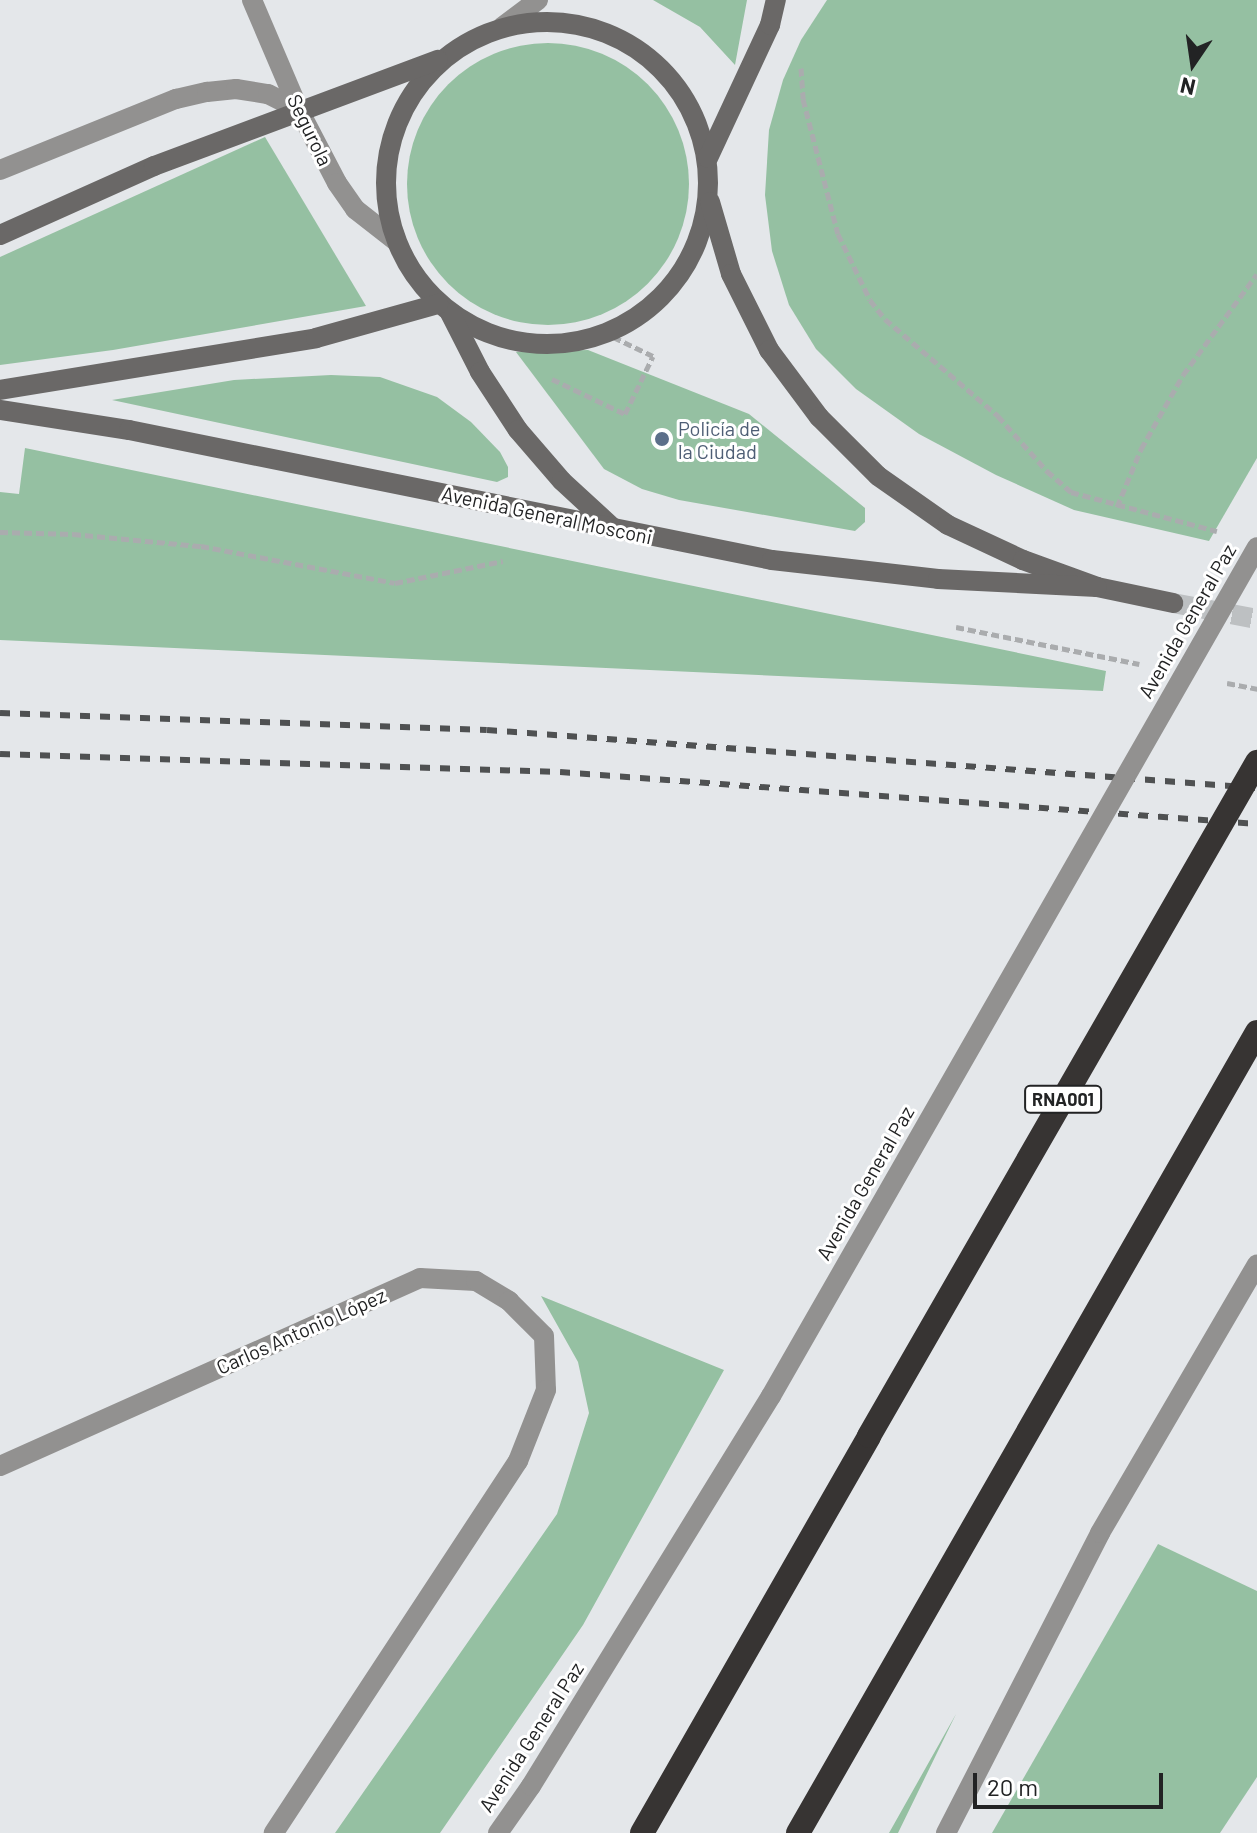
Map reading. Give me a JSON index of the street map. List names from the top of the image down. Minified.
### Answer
{"streets":{"highway":["RNA001"],"main road":["Avenida General Mosconi"],"street":["Segurola","Avenida General Paz","Carlos Antonio López"]},"places":["Policía de la Ciudad"],"scale_bar":"20 m","north":"bottom"}
